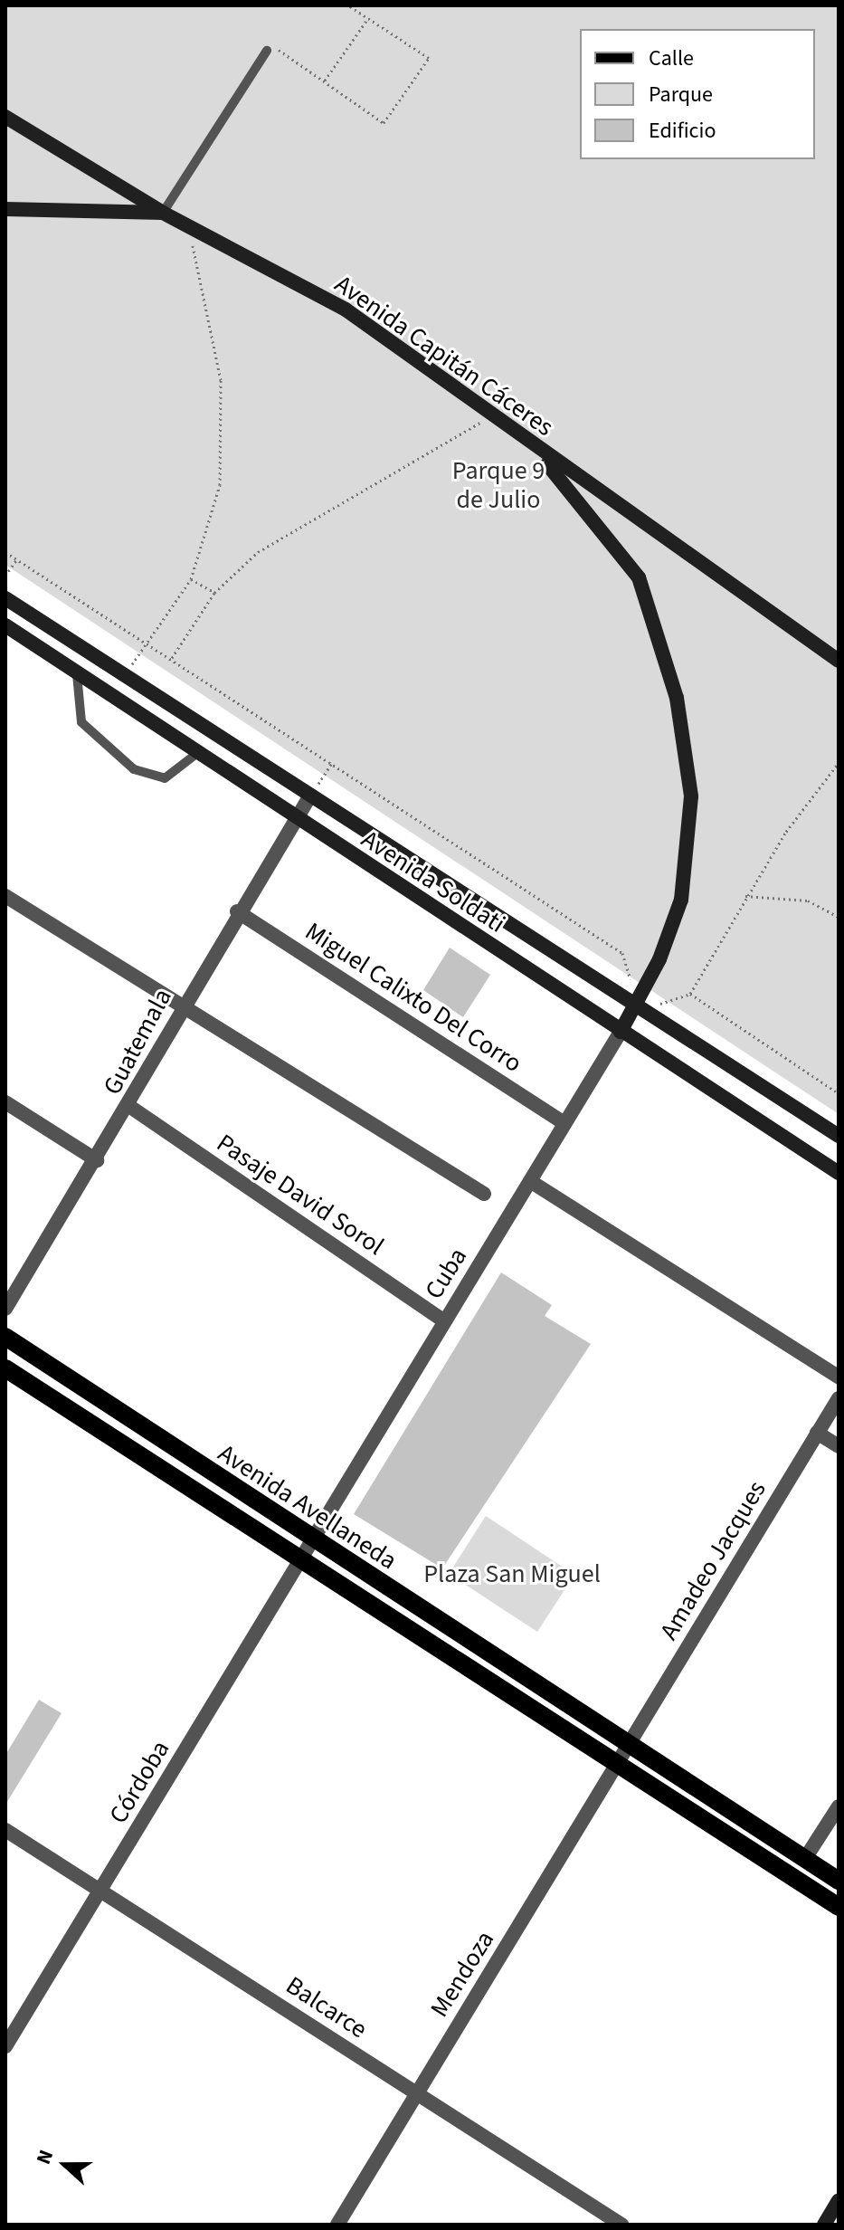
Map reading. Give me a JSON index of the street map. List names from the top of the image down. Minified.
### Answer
{"streets":{"main road":["Avenida Capitán Cáceres","Avenida Soldati","Avenida Avellaneda"],"street":["Miguel Calixto Del Corro","Guatemala","Pasaje David Sorol","Cuba","Amadeo Jacques","Córdoba","Mendoza","Balcarce"]},"crossings":[["Avenida Soldati","Guatemala"],["Avenida Soldati","Cuba"],["Miguel Calixto Del Corro","Guatemala"],["Miguel Calixto Del Corro","Cuba"],["Guatemala","Pasaje David Sorol"],["Pasaje David Sorol","Cuba"],["Cuba","Avenida Avellaneda"],["Cuba","Córdoba"],["Avenida Avellaneda","Amadeo Jacques"],["Avenida Avellaneda","Córdoba"],["Avenida Avellaneda","Mendoza"],["Amadeo Jacques","Mendoza"],["Córdoba","Balcarce"],["Mendoza","Balcarce"]],"parks":["Parque 9 de Julio","Plaza San Miguel"],"legend":["Calle","Parque","Edificio"],"north":"left"}
